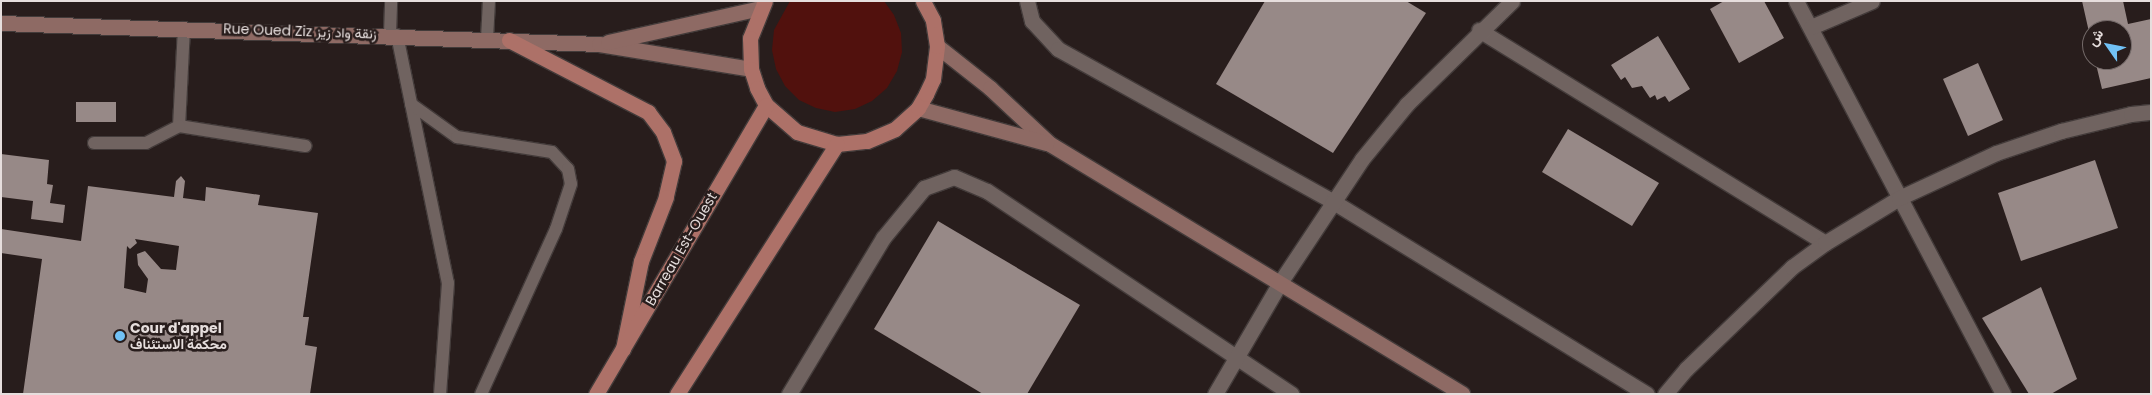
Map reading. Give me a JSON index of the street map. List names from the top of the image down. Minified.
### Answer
{"streets":{"main road":["Barreau Est-Ouest"],"street":["Rue Oued Ziz زنقة واد زيز"]},"places":["Cour d'appel محكمة الاستئناف"],"north":"top left"}
